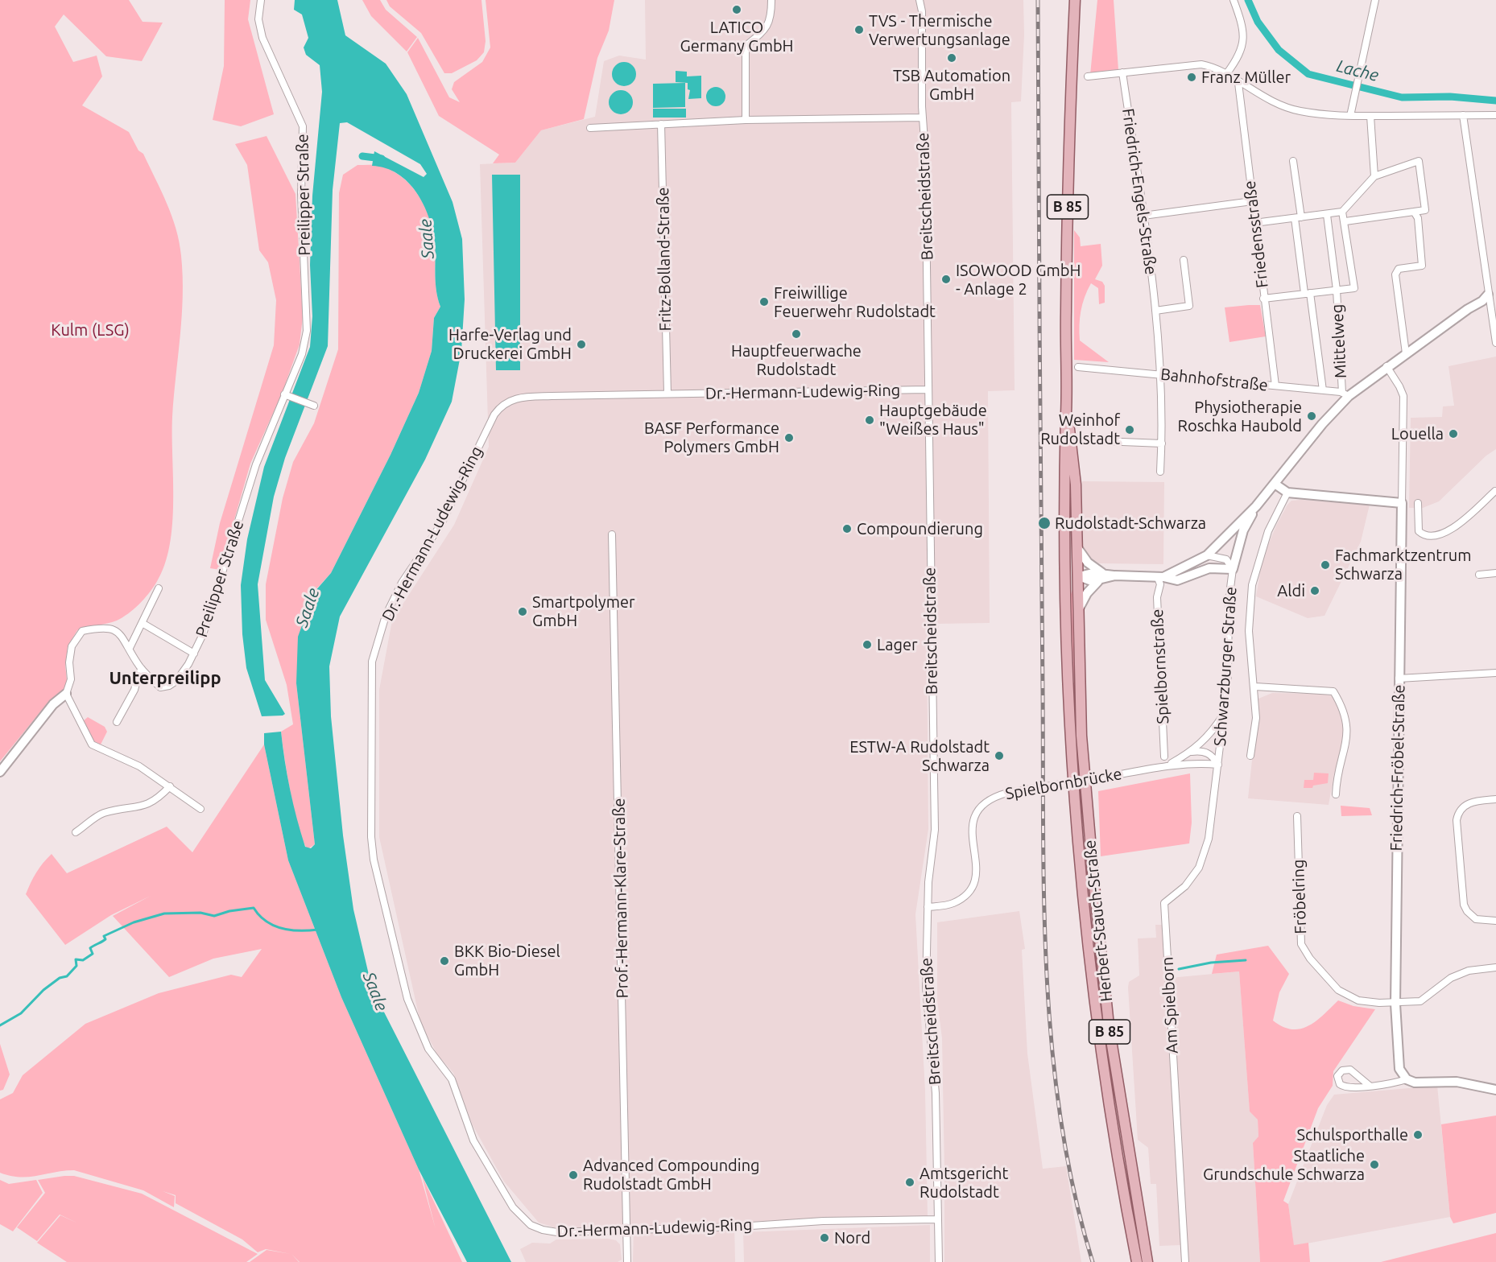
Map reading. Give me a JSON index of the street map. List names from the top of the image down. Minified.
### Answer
{"streets":{"main road":["B 85","Herbert-Stauch-Straße"],"street":["Friedrich-Engels-Straße","Preilipper Straße","Breitscheidstraße","Friedensstraße","Fritz-Bolland-Straße","Mittelweg","Bahnhofstraße","Dr.-Hermann-Ludewig-Ring","Spielbornstraße","Schwarzburger Straße","Friedrich-Fröbel-Straße","Spielbornbrücke","Fröbelring","Prof.-Hermann-Klare-Straße","Am Spielborn"]},"crossings":[["Friedrich-Engels-Straße","Bahnhofstraße"],["Breitscheidstraße","Dr.-Hermann-Ludewig-Ring"],["Breitscheidstraße","Spielbornbrücke"],["B 85","Herbert-Stauch-Straße"],["Friedensstraße","Mittelweg"],["Friedensstraße","Bahnhofstraße"],["Fritz-Bolland-Straße","Dr.-Hermann-Ludewig-Ring"],["Mittelweg","Bahnhofstraße"],["Mittelweg","Schwarzburger Straße"],["Bahnhofstraße","Schwarzburger Straße"],["Dr.-Hermann-Ludewig-Ring","Prof.-Hermann-Klare-Straße"],["Spielbornstraße","Schwarzburger Straße"],["Schwarzburger Straße","Friedrich-Fröbel-Straße"],["Schwarzburger Straße","Spielbornbrücke"],["Schwarzburger Straße","Am Spielborn"],["Friedrich-Fröbel-Straße","Fröbelring"],["Spielbornbrücke","Am Spielborn"]],"districts":["Unterpreilipp"],"water":["Lache","Saale"],"parks":["Kulm (LSG)"],"places":["LATICO Germany GmbH","TVS - Thermische Verwertungsanlage","TSB Automation GmbH","Franz Müller","ISOWOOD GmbH - Anlage 2","Freiwillige Feuerwehr Rudolstadt","Hauptfeuerwache Rudolstadt","Harfe-Verlag und Druckerei GmbH","Physiotherapie Roschka Haubold","Hauptgebäude \"Weißes Haus\"","Weinhof Rudolstadt","Louella","BASF Performance Polymers GmbH","Rudolstadt-Schwarza","Compoundierung","Fachmarktzentrum Schwarza","Aldi","Smartpolymer GmbH","Lager","ESTW-A Rudolstadt Schwarza","BKK Bio-Diesel GmbH","Schulsporthalle","Staatliche Grundschule Schwarza","Advanced Compounding Rudolstadt GmbH","Amtsgericht Rudolstadt","Nord"]}
